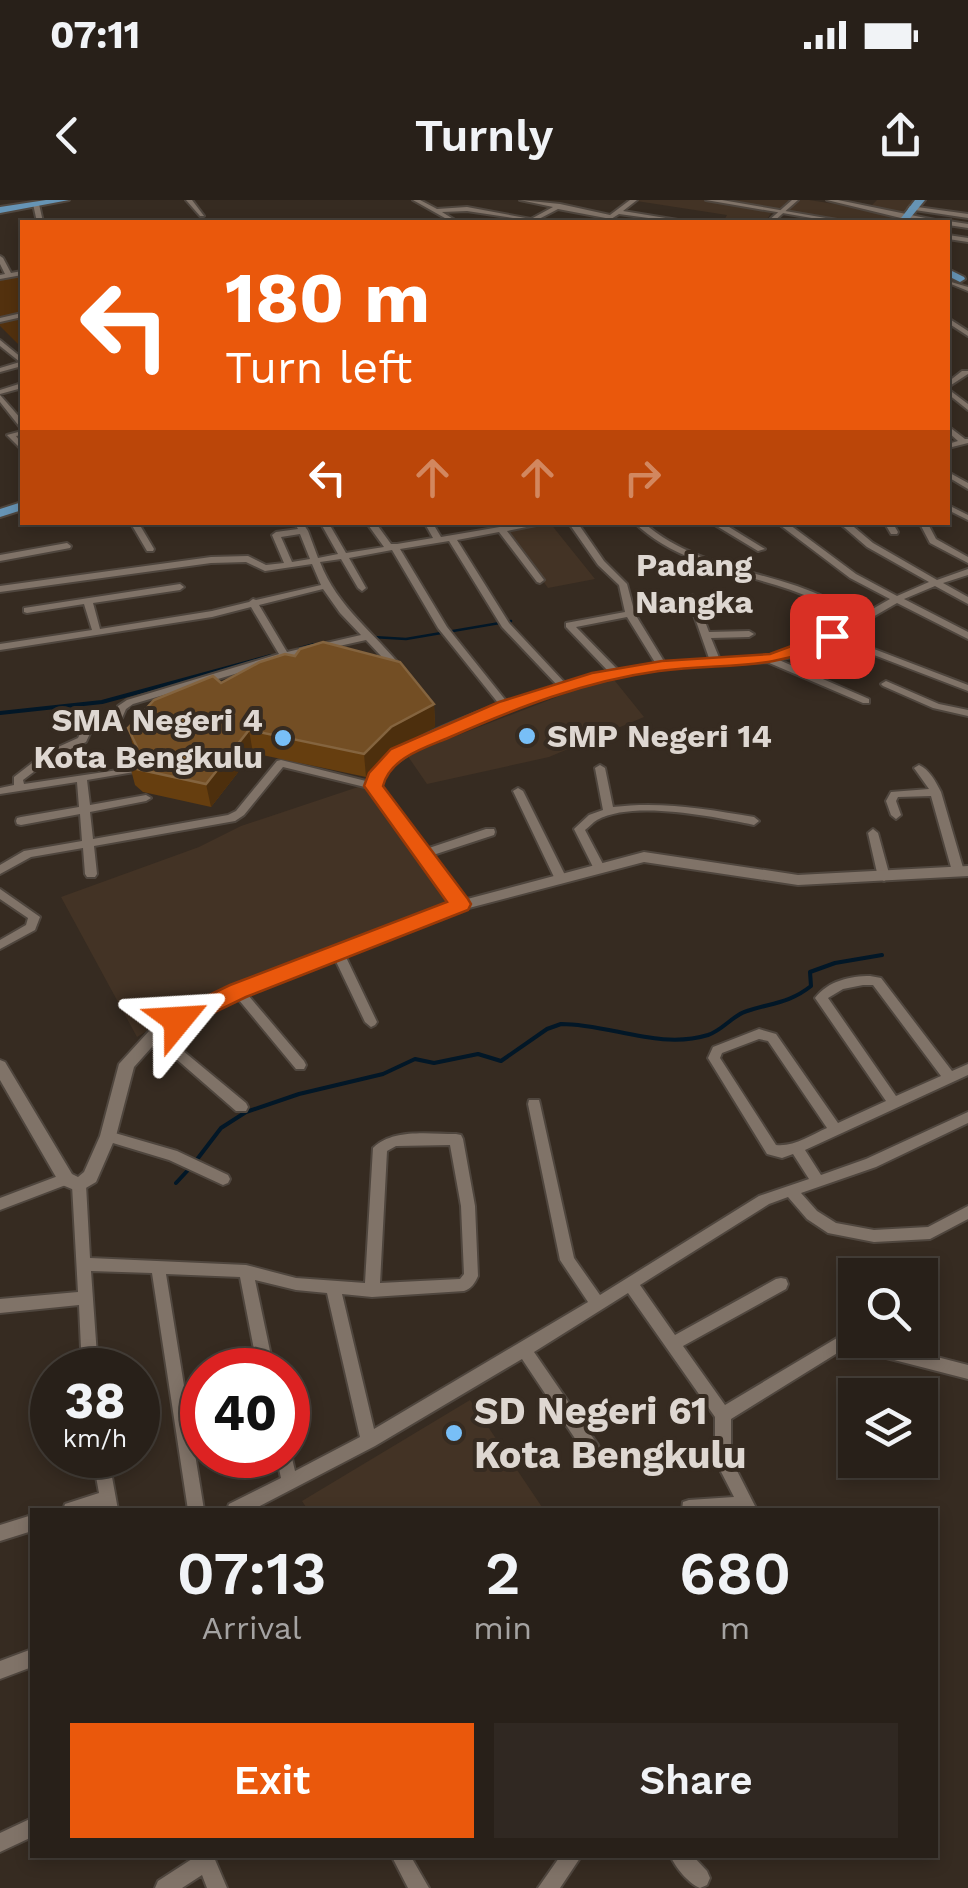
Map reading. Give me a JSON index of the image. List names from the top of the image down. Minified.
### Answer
{"districts":["Padang Nangka"],"places":["SMP Negeri 14","SMA Negeri 4 Kota Bengkulu","SD Negeri 61 Kota Bengkulu"],"page":{"status":"07:11","header":"Turnly","turn":["180 m","Turn left"],"speed":"38 km/h","limit":"40","eta":["07:13","Arrival","2","min","680","m"],"buttons":["Exit","Share"]}}
